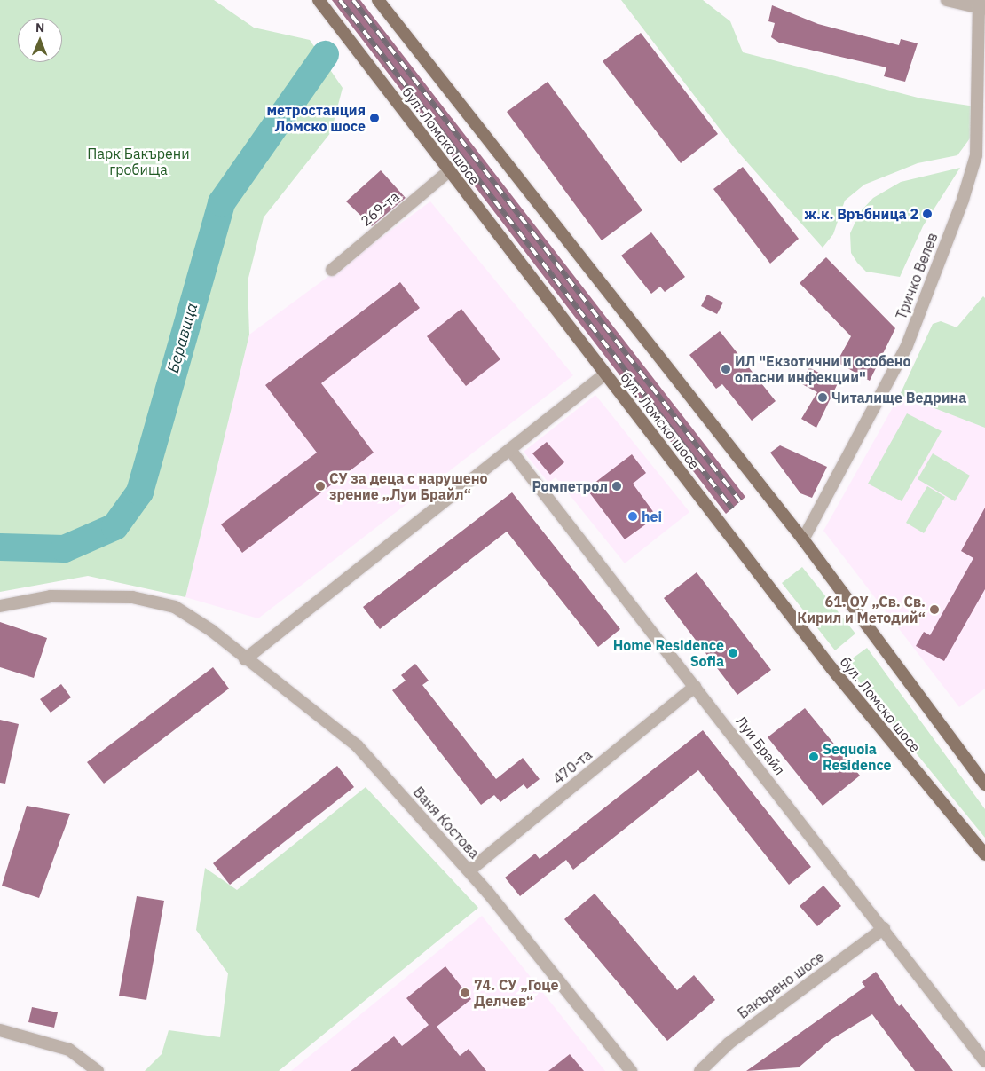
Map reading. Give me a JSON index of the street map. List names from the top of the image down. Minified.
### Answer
{"streets":{"main road":["бул. Ломско шосе"],"street":["269-та","Тричко Велев","Луи Брайл","470-та","Ваня Костова","Бакърено шосе"]},"crossings":[["бул. Ломско шосе","269-та"],["Луи Брайл","470-та"],["Луи Брайл","Бакърено шосе"],["470-та","Ваня Костова"]],"water":["Беравица"],"parks":["Парк Бакърени гробища"],"places":["метростанция Ломско шосе","ж.к. Връбница 2","ИЛ \"Екзотични и особено опасни инфекции\"","Читалище Ведрина","СУ за деца с нарушено зрение „Луи Брайл“","Ромпетрол","hei","61. ОУ „Св. Св. Кирил и Методий“","Home Residence Sofia","Sequoia Residence","74. СУ „Гоце Делчев“"],"north":"top"}
